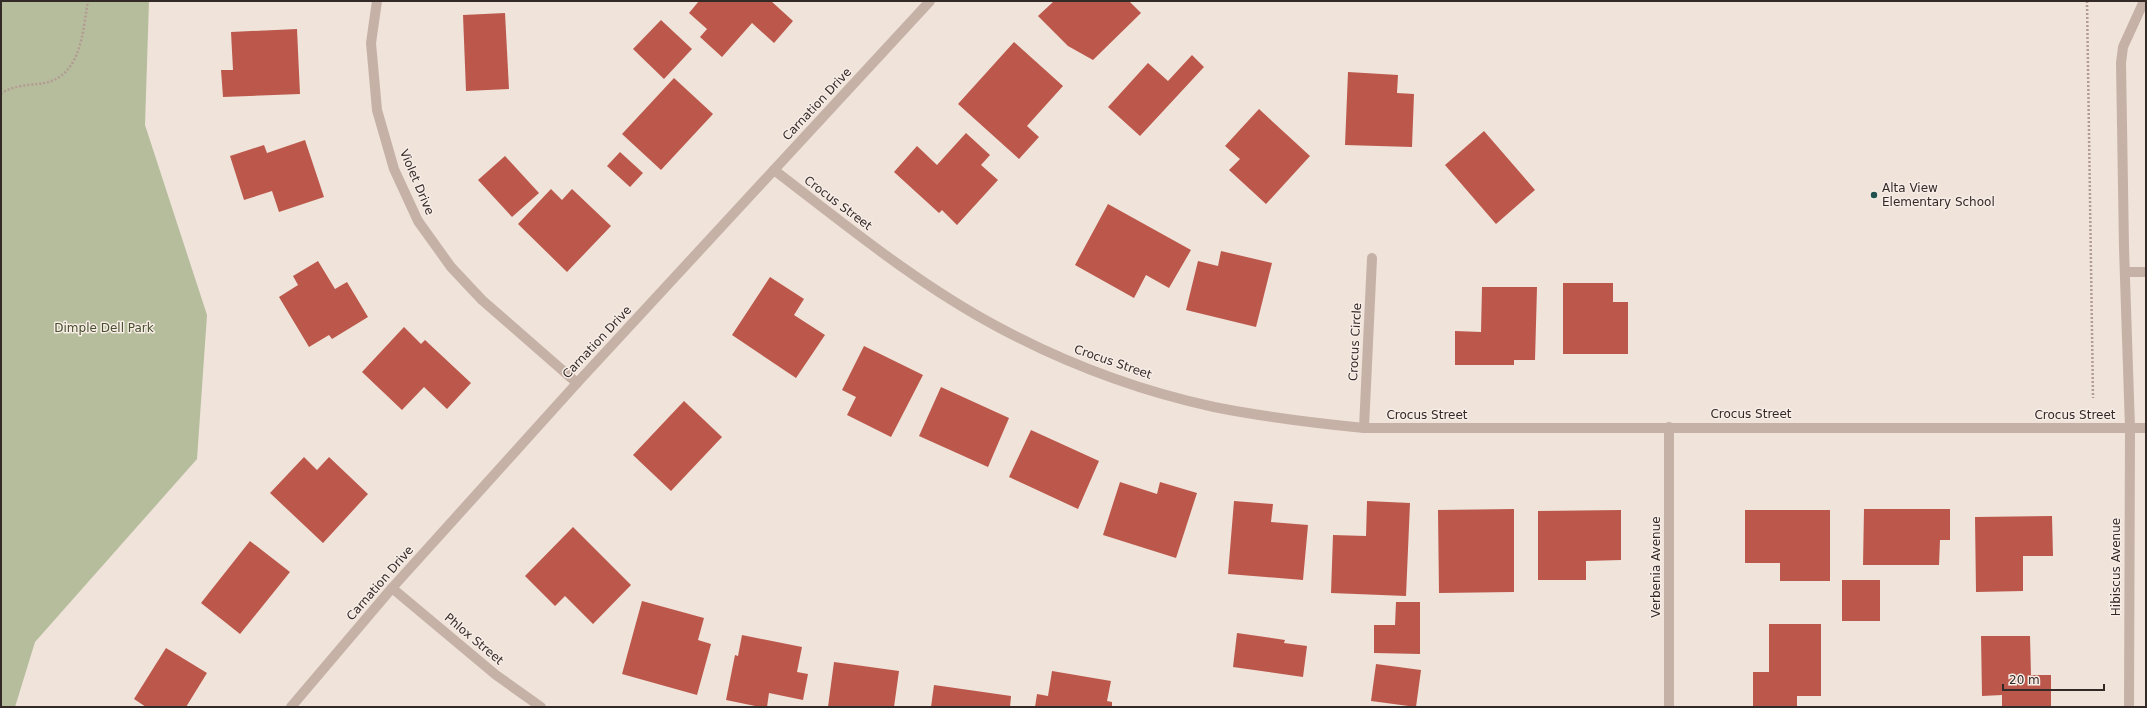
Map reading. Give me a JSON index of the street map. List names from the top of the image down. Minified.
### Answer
{"streets":{"street":["Carnation Drive","Violet Drive","Crocus Street","Crocus Circle","Verbenia Avenue","Hibiscus Avenue","Phlox Street"]},"crossings":[["Carnation Drive","Violet Drive"],["Carnation Drive","Crocus Street"],["Carnation Drive","Phlox Street"],["Crocus Street","Crocus Circle"],["Crocus Street","Verbenia Avenue"],["Crocus Street","Hibiscus Avenue"]],"parks":["Dimple Dell Park"],"places":["Alta View Elementary School"],"scale_bar":"20 m"}
